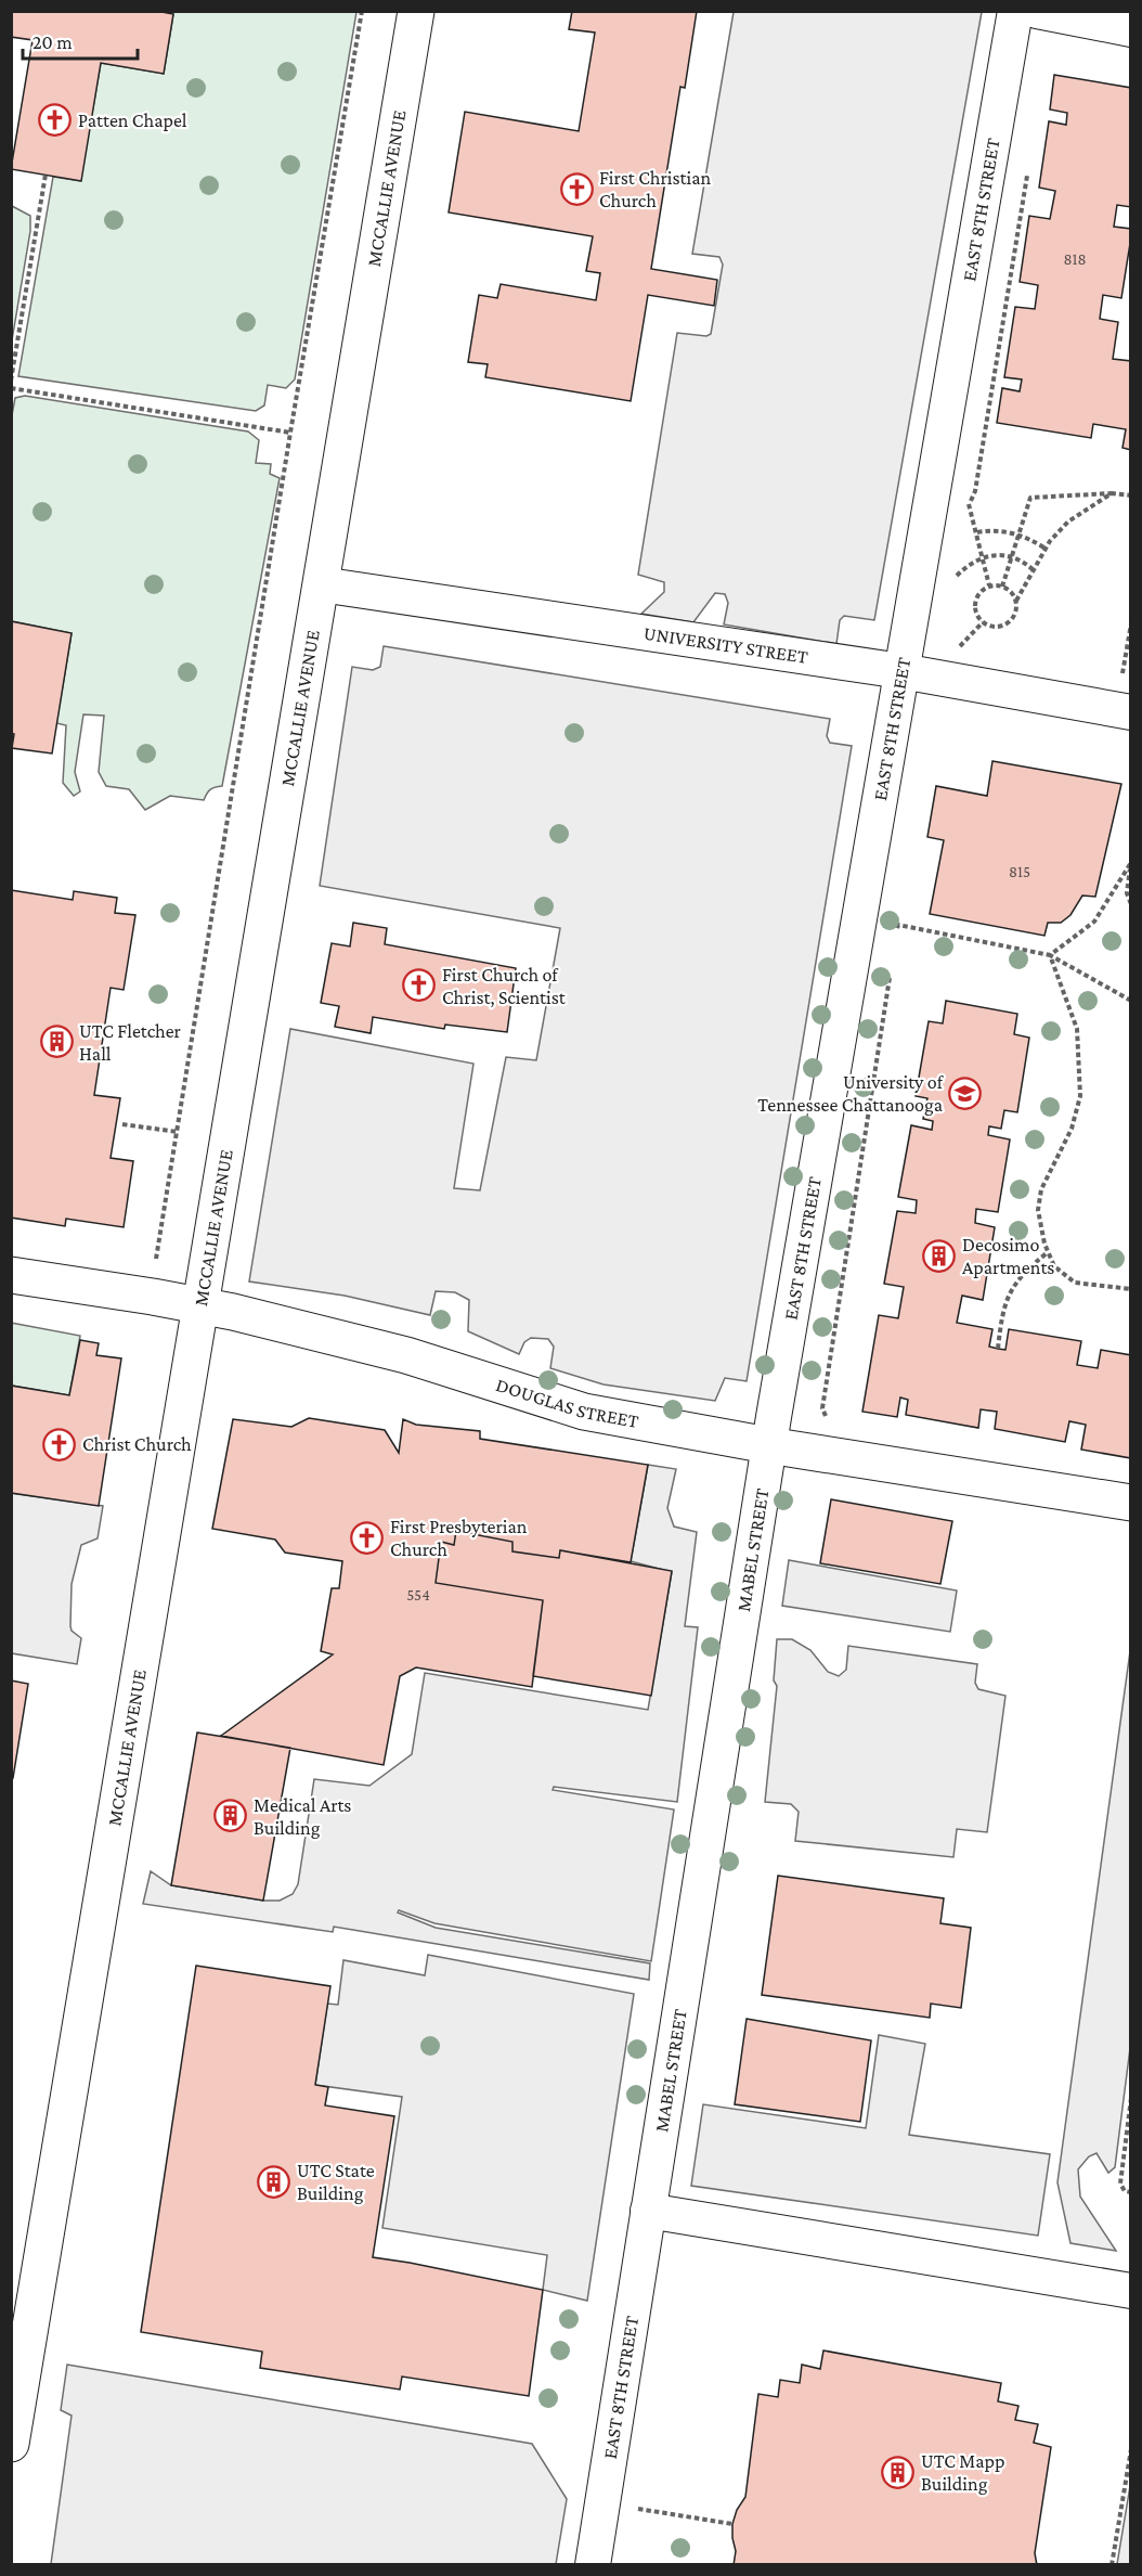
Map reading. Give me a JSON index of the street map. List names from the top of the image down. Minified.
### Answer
{"streets":{"main road":["MCCALLIE AVENUE","DOUGLAS STREET"],"street":["EAST 8TH STREET","UNIVERSITY STREET","MABEL STREET"]},"crossings":[["MCCALLIE AVENUE","UNIVERSITY STREET"],["MCCALLIE AVENUE","DOUGLAS STREET"],["EAST 8TH STREET","UNIVERSITY STREET"],["EAST 8TH STREET","DOUGLAS STREET"],["EAST 8TH STREET","MABEL STREET"],["DOUGLAS STREET","MABEL STREET"]],"places":{"church":["Patten Chapel","First Christian Church","First Church of Christ, Scientist","Christ Church","First Presbyterian Church"],"building":["UTC Fletcher Hall","Decosimo Apartments","Medical Arts Building","UTC State Building","UTC Mapp Building"],"school or university":["University of Tennessee Chattanooga"]},"house_numbers":["818","815","554"],"scale_bar":"20 m"}
